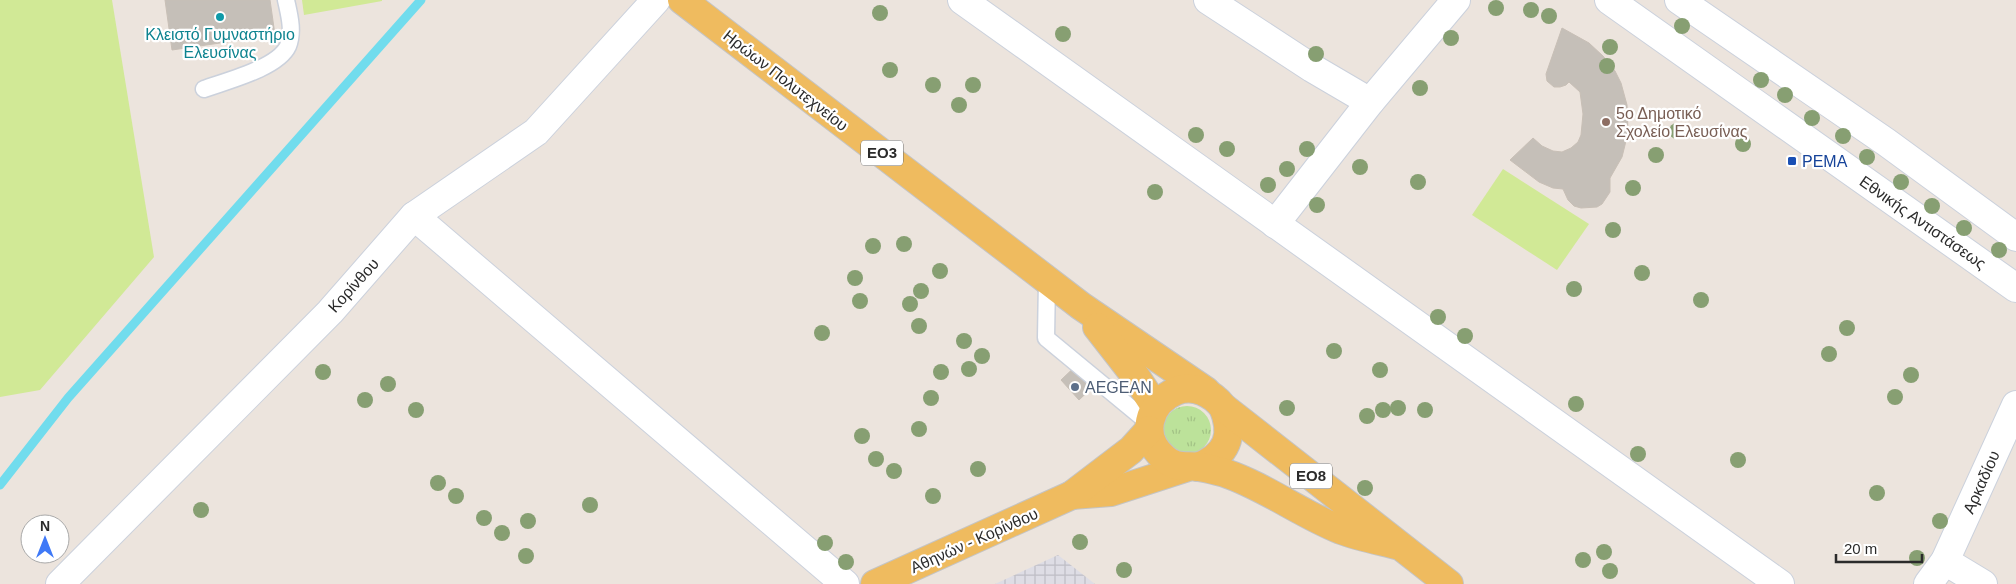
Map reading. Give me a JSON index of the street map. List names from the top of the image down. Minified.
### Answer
{"streets":{"main road":["Ηρώων Πολυτεχνείου","ΕΟ3","ΕΟ8","Αθηνών - Κορίνθου"],"street":["Εθνικής Αντιστάσεως","Κορίνθου","Αρκαδίου"]},"crossings":[["Ηρώων Πολυτεχνείου","ΕΟ8"],["Ηρώων Πολυτεχνείου","Αθηνών - Κορίνθου"],["ΕΟ8","Αθηνών - Κορίνθου"]],"places":{"other":["Κλειστό Γυμναστήριο Ελευσίνας","5ο Δημοτικό Σχολείο Ελευσίνας","AEGEAN"],"transit":["ΡΕΜΑ"]},"scale_bar":"20 m","north":"top"}
